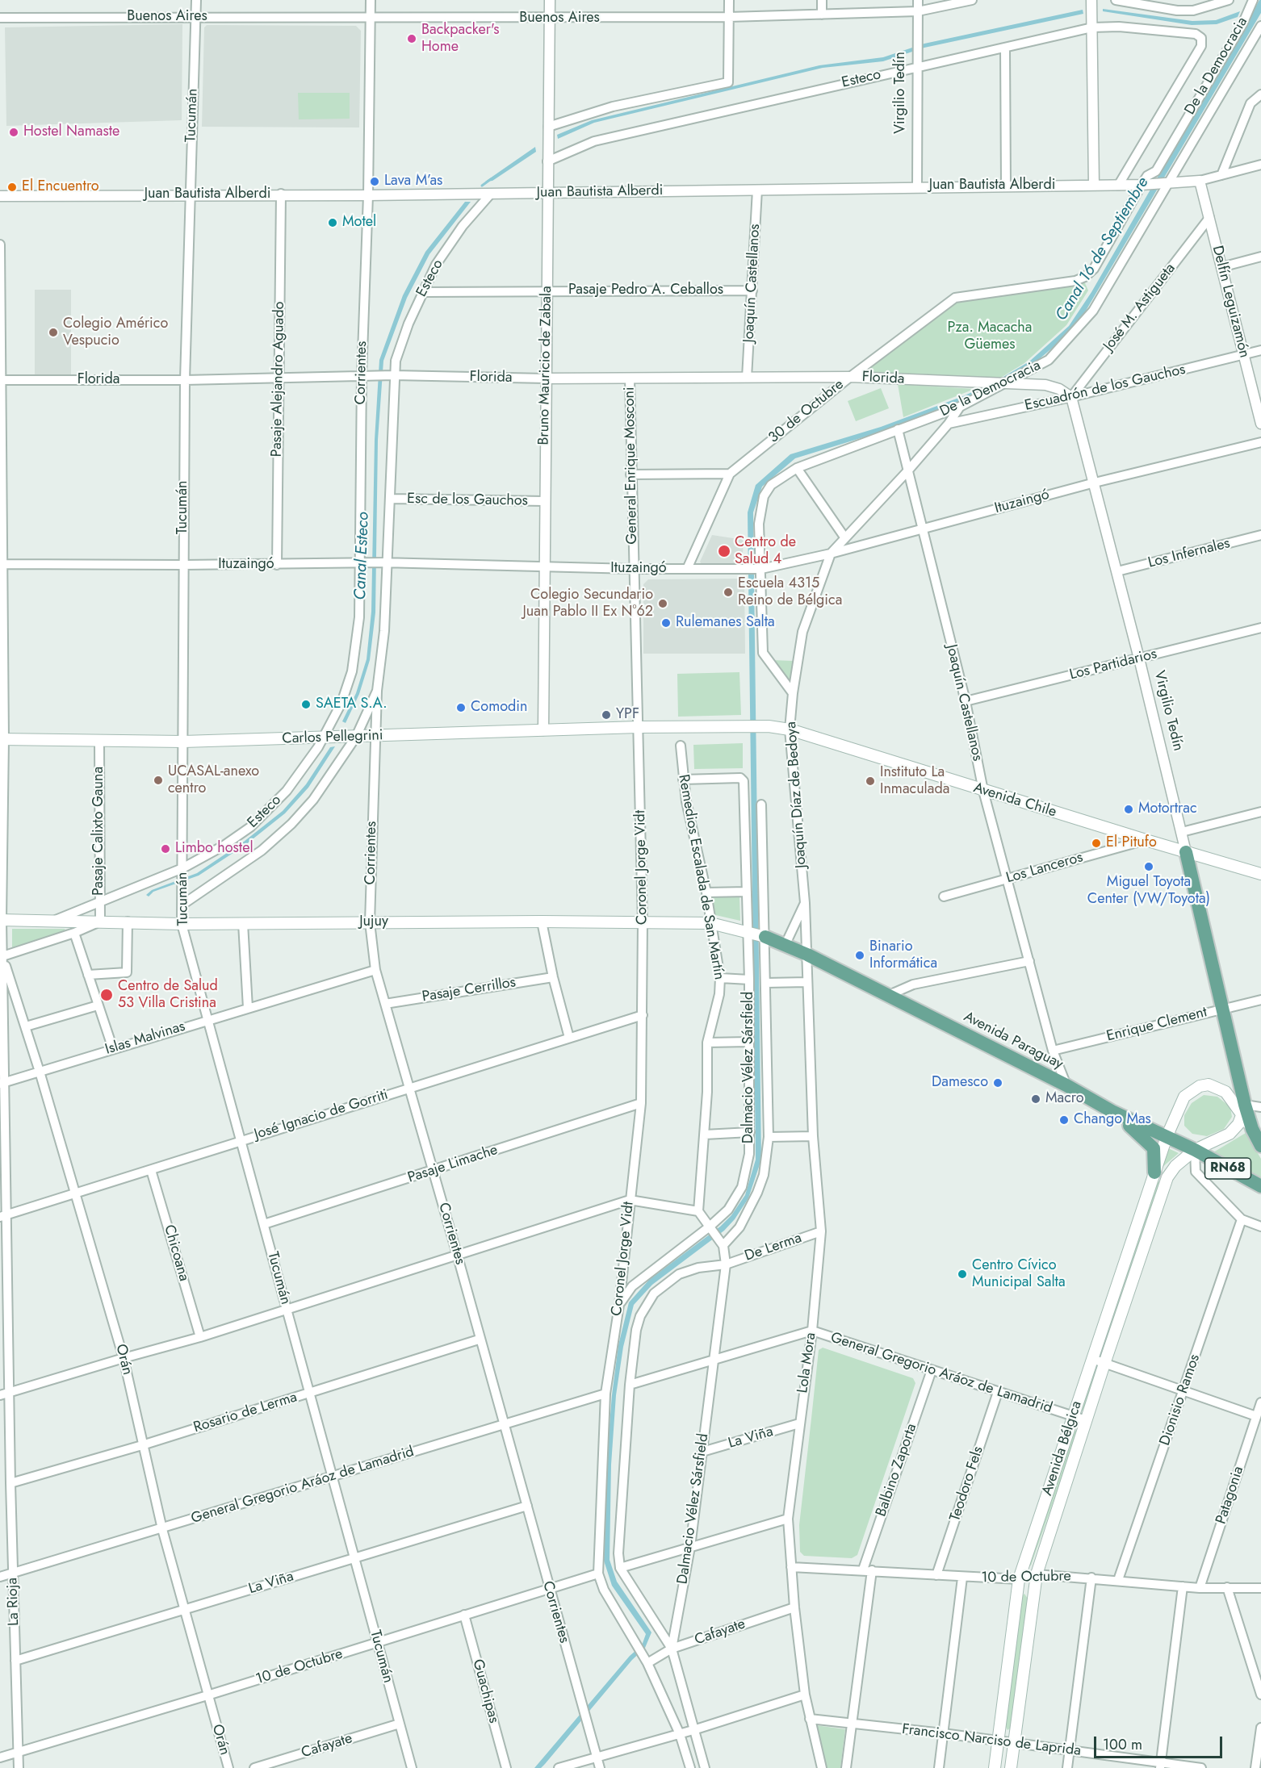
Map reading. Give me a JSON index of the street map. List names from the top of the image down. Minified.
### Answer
{"streets":{"main road":["Virgilio Tedín","Carlos Pellegrini","Avenida Chile","Jujuy","Avenida Paraguay","RN68","Avenida Bélgica"],"street":["Buenos Aires","De la Democracia","Esteco","Tucumán","Juan Bautista Alberdi","Joaquín Castellanos","Pasaje Pedro A. Ceballos","Delfín Leguizamón","José M. Astigueta","Bruno Mauricio de Zabala","Corrientes","Florida","Pasaje Alejandro Aguado","Escuadrón de los Gauchos","30 de Octubre","General Enrique Mosconi","Esc de los Gauchos","Ituzaingó","Los Infernales","Los Partidarios","Joaquín Díaz de Bedoya","Pasaje Calixto Gauna","Coronel Jorge Vidt","Los Lanceros","Remedios Escalada de San Martín","Pasaje Cerrillos","Enrique Clement","Islas Malvinas","Dalmacio Vélez Sársfield","José Ignacio de Gorriti","Pasaje Limache","De Lerma","Chicoana","Orán","Lola Mora","General Gregorio Aráoz de Lamadrid","Dionisio Ramos","Rosario de Lerma","La Viña","Balbino Zaporta","Teodoro Fels","Patagonia","10 de Octubre","La Rioja","Cafayate","Guachipas","Francisco Narciso de Laprida"]},"crossings":[["Buenos Aires","Virgilio Tedín"],["Buenos Aires","Tucumán"],["Buenos Aires","Bruno Mauricio de Zabala"],["Buenos Aires","Corrientes"],["De la Democracia","Juan Bautista Alberdi"],["De la Democracia","Joaquín Castellanos"],["De la Democracia","Florida"],["De la Democracia","30 de Octubre"],["De la Democracia","Ituzaingó"],["De la Democracia","Joaquín Díaz de Bedoya"],["Esteco","Virgilio Tedín"],["Esteco","Tucumán"],["Esteco","Juan Bautista Alberdi"],["Esteco","Pasaje Pedro A. Ceballos"],["Esteco","Bruno Mauricio de Zabala"],["Esteco","Corrientes"],["Esteco","Florida"],["Esteco","Carlos Pellegrini"],["Esteco","Pasaje Calixto Gauna"],["Esteco","Jujuy"],["Virgilio Tedín","Juan Bautista Alberdi"],["Virgilio Tedín","José M. Astigueta"],["Virgilio Tedín","Escuadrón de los Gauchos"],["Virgilio Tedín","Ituzaingó"],["Virgilio Tedín","Los Infernales"],["Virgilio Tedín","Los Partidarios"],["Virgilio Tedín","Avenida Chile"],["Virgilio Tedín","Enrique Clement"],["Virgilio Tedín","Avenida Paraguay"],["Virgilio Tedín","RN68"],["Virgilio Tedín","Avenida Bélgica"],["Tucumán","Juan Bautista Alberdi"],["Tucumán","Florida"],["Tucumán","Ituzaingó"],["Tucumán","Carlos Pellegrini"],["Tucumán","Jujuy"],["Tucumán","Islas Malvinas"],["Tucumán","José Ignacio de Gorriti"],["Tucumán","Pasaje Limache"],["Tucumán","General Gregorio Aráoz de Lamadrid"],["Tucumán","Rosario de Lerma"],["Tucumán","La Viña"],["Tucumán","10 de Octubre"],["Tucumán","Cafayate"],["Juan Bautista Alberdi","Joaquín Castellanos"],["Juan Bautista Alberdi","Delfín Leguizamón"],["Juan Bautista Alberdi","Bruno Mauricio de Zabala"],["Juan Bautista Alberdi","Corrientes"],["Juan Bautista Alberdi","Pasaje Alejandro Aguado"],["Joaquín Castellanos","Pasaje Pedro A. Ceballos"],["Joaquín Castellanos","Florida"],["Joaquín Castellanos","Ituzaingó"],["Joaquín Castellanos","Los Partidarios"],["Joaquín Castellanos","Avenida Chile"],["Joaquín Castellanos","Los Lanceros"],["Joaquín Castellanos","Enrique Clement"],["Joaquín Castellanos","Avenida Paraguay"],["Pasaje Pedro A. Ceballos","Bruno Mauricio de Zabala"],["Delfín Leguizamón","José M. Astigueta"],["Delfín Leguizamón","Escuadrón de los Gauchos"],["José M. Astigueta","Escuadrón de los Gauchos"],["Bruno Mauricio de Zabala","Florida"],["Bruno Mauricio de Zabala","Esc de los Gauchos"],["Bruno Mauricio de Zabala","Ituzaingó"],["Bruno Mauricio de Zabala","Carlos Pellegrini"],["Corrientes","Florida"],["Corrientes","Esc de los Gauchos"],["Corrientes","Ituzaingó"],["Corrientes","Carlos Pellegrini"],["Corrientes","Jujuy"],["Corrientes","Pasaje Cerrillos"],["Corrientes","Islas Malvinas"],["Corrientes","José Ignacio de Gorriti"],["Corrientes","Pasaje Limache"],["Corrientes","General Gregorio Aráoz de Lamadrid"],["Corrientes","Rosario de Lerma"],["Corrientes","La Viña"],["Corrientes","10 de Octubre"],["Florida","Pasaje Alejandro Aguado"],["Florida","30 de Octubre"],["Florida","General Enrique Mosconi"],["Florida","La Rioja"],["Pasaje Alejandro Aguado","Ituzaingó"],["30 de Octubre","Ituzaingó"],["General Enrique Mosconi","Ituzaingó"],["General Enrique Mosconi","Carlos Pellegrini"],["General Enrique Mosconi","Coronel Jorge Vidt"],["Ituzaingó","Joaquín Díaz de Bedoya"],["Ituzaingó","La Rioja"],["Carlos Pellegrini","Avenida Chile"],["Carlos Pellegrini","Pasaje Calixto Gauna"],["Carlos Pellegrini","Coronel Jorge Vidt"],["Carlos Pellegrini","La Rioja"],["Joaquín Díaz de Bedoya","Avenida Chile"],["Joaquín Díaz de Bedoya","Avenida Paraguay"],["Joaquín Díaz de Bedoya","Lola Mora"],["Avenida Chile","Los Lanceros"],["Pasaje Calixto Gauna","Jujuy"],["Coronel Jorge Vidt","Jujuy"],["Coronel Jorge Vidt","Dalmacio Vélez Sársfield"],["Coronel Jorge Vidt","José Ignacio de Gorriti"],["Coronel Jorge Vidt","Pasaje Limache"],["Coronel Jorge Vidt","General Gregorio Aráoz de Lamadrid"],["Coronel Jorge Vidt","10 de Octubre"],["Coronel Jorge Vidt","Cafayate"],["Remedios Escalada de San Martín","Jujuy"],["Remedios Escalada de San Martín","Dalmacio Vélez Sársfield"],["Jujuy","Avenida Paraguay"],["Jujuy","Dalmacio Vélez Sársfield"],["Jujuy","La Rioja"],["Islas Malvinas","Orán"],["Islas Malvinas","La Rioja"],["Avenida Paraguay","Dalmacio Vélez Sársfield"],["Avenida Paraguay","RN68"],["Avenida Paraguay","Lola Mora"],["Avenida Paraguay","Avenida Bélgica"],["Dalmacio Vélez Sársfield","De Lerma"],["Dalmacio Vélez Sársfield","General Gregorio Aráoz de Lamadrid"],["Dalmacio Vélez Sársfield","La Viña"],["Dalmacio Vélez Sársfield","Cafayate"],["José Ignacio de Gorriti","Chicoana"],["José Ignacio de Gorriti","Orán"],["José Ignacio de Gorriti","La Rioja"],["RN68","Avenida Bélgica"],["De Lerma","Lola Mora"],["De Lerma","General Gregorio Aráoz de Lamadrid"],["Orán","General Gregorio Aráoz de Lamadrid"],["Orán","Rosario de Lerma"],["Orán","La Viña"],["Orán","10 de Octubre"],["Orán","La Rioja"],["Lola Mora","General Gregorio Aráoz de Lamadrid"],["Lola Mora","La Viña"],["Lola Mora","10 de Octubre"],["Lola Mora","Cafayate"],["Lola Mora","Francisco Narciso de Laprida"],["General Gregorio Aráoz de Lamadrid","Avenida Bélgica"],["General Gregorio Aráoz de Lamadrid","Balbino Zaporta"],["General Gregorio Aráoz de Lamadrid","Teodoro Fels"],["General Gregorio Aráoz de Lamadrid","La Rioja"],["Dionisio Ramos","10 de Octubre"],["Rosario de Lerma","La Rioja"],["La Viña","La Rioja"],["Avenida Bélgica","10 de Octubre"],["Avenida Bélgica","Francisco Narciso de Laprida"],["Balbino Zaporta","10 de Octubre"],["Balbino Zaporta","Francisco Narciso de Laprida"],["Teodoro Fels","10 de Octubre"],["Patagonia","10 de Octubre"],["10 de Octubre","La Rioja"],["10 de Octubre","Guachipas"]],"water":["Canal 16 de Septiembre","Canal Esteco"],"parks":["Pza. Macacha Güemes"],"places":["Backpacker's Home","Hostel Namaste","Lava M’as","El Encuentro","Motel","Colegio Américo Vespucio","Centro de Salud 4","Escuela 4315 Reino de Bélgica","Colegio Secundario Juan Pablo II Ex N°62","Rulemanes Salta","SAETA S.A.","Comodin","YPF","UCASAL-anexo centro","Instituto La Inmaculada","Motortrac","El Pitufo","Limbo hostel","Miguel Toyota Center (VW/Toyota)","Binario Informática","Centro de Salud 53 Villa Cristina","Damesco","Macro","Chango Mas","Centro Cívico Municipal Salta"],"scale_bar":"100 m"}
